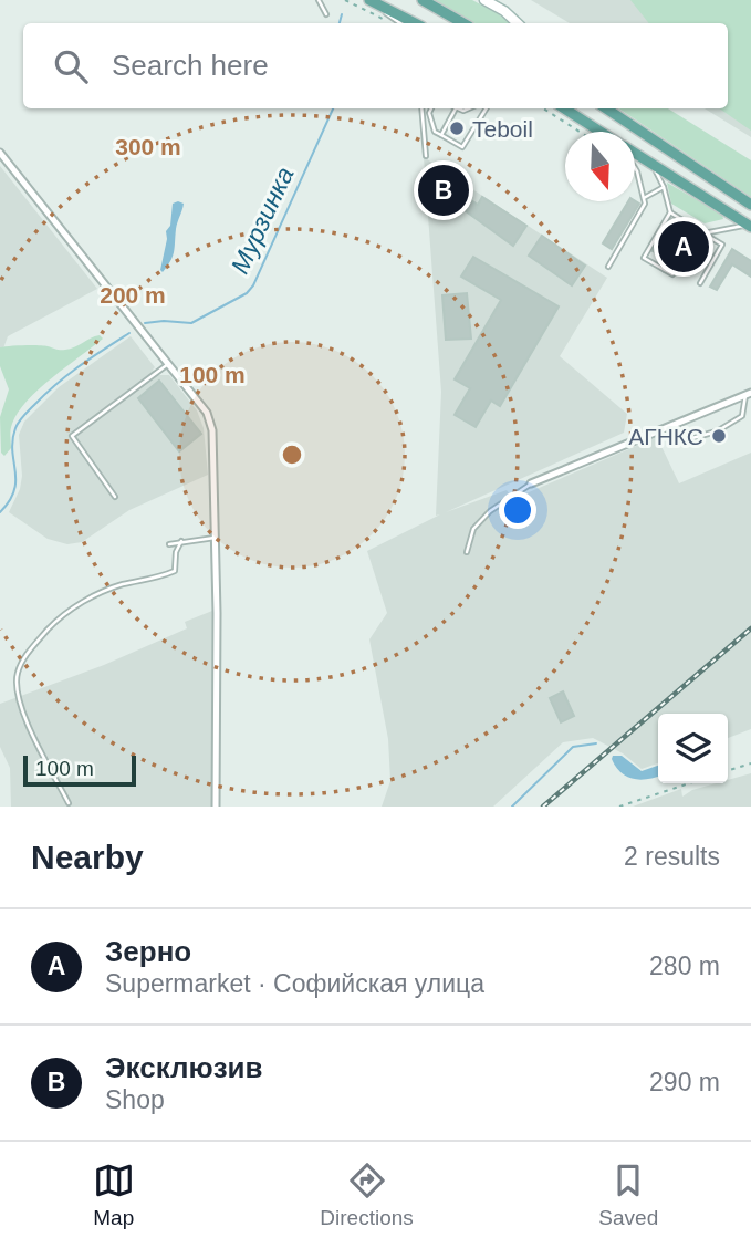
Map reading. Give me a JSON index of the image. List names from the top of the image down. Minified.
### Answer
{"water":["Мурзинка"],"places":["Teboil","АГНКС"],"scale_bar":"100 m","north":"bottom","page":{"search":"Search here","pins":["B","A"],"scale":"100 m","heading":["Nearby","2 results"],"list":[{"mark":"A","name":"Зерно","note":"Supermarket · Софийская улица","value":"280 m"},{"mark":"B","name":"Эксклюзив","note":"Shop","value":"290 m"}],"nav":["Map","Directions","Saved"]},"rings":["300 m","200 m","100 m"]}
